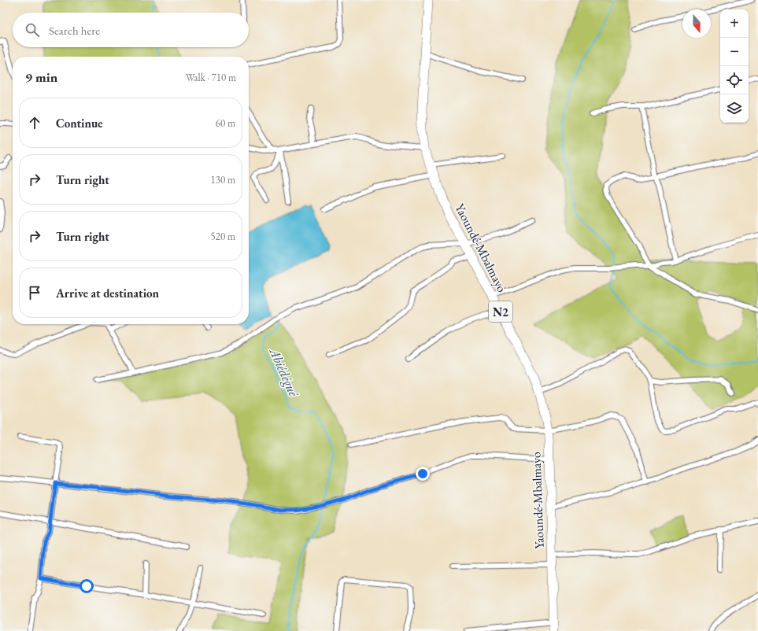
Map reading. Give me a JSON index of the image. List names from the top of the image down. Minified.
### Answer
{"streets":{"highway":["Yaoundé-Mbalmayo","N2"]},"water":["Abiédégué"],"north":"bottom","page":{"map_buttons":["+","−"],"search":"Search here","heading":["9 min","Walk · 710 m"],"list":[["Continue","60 m"],["Turn right","130 m"],["Turn right","520 m"],"Arrive at destination"]}}
